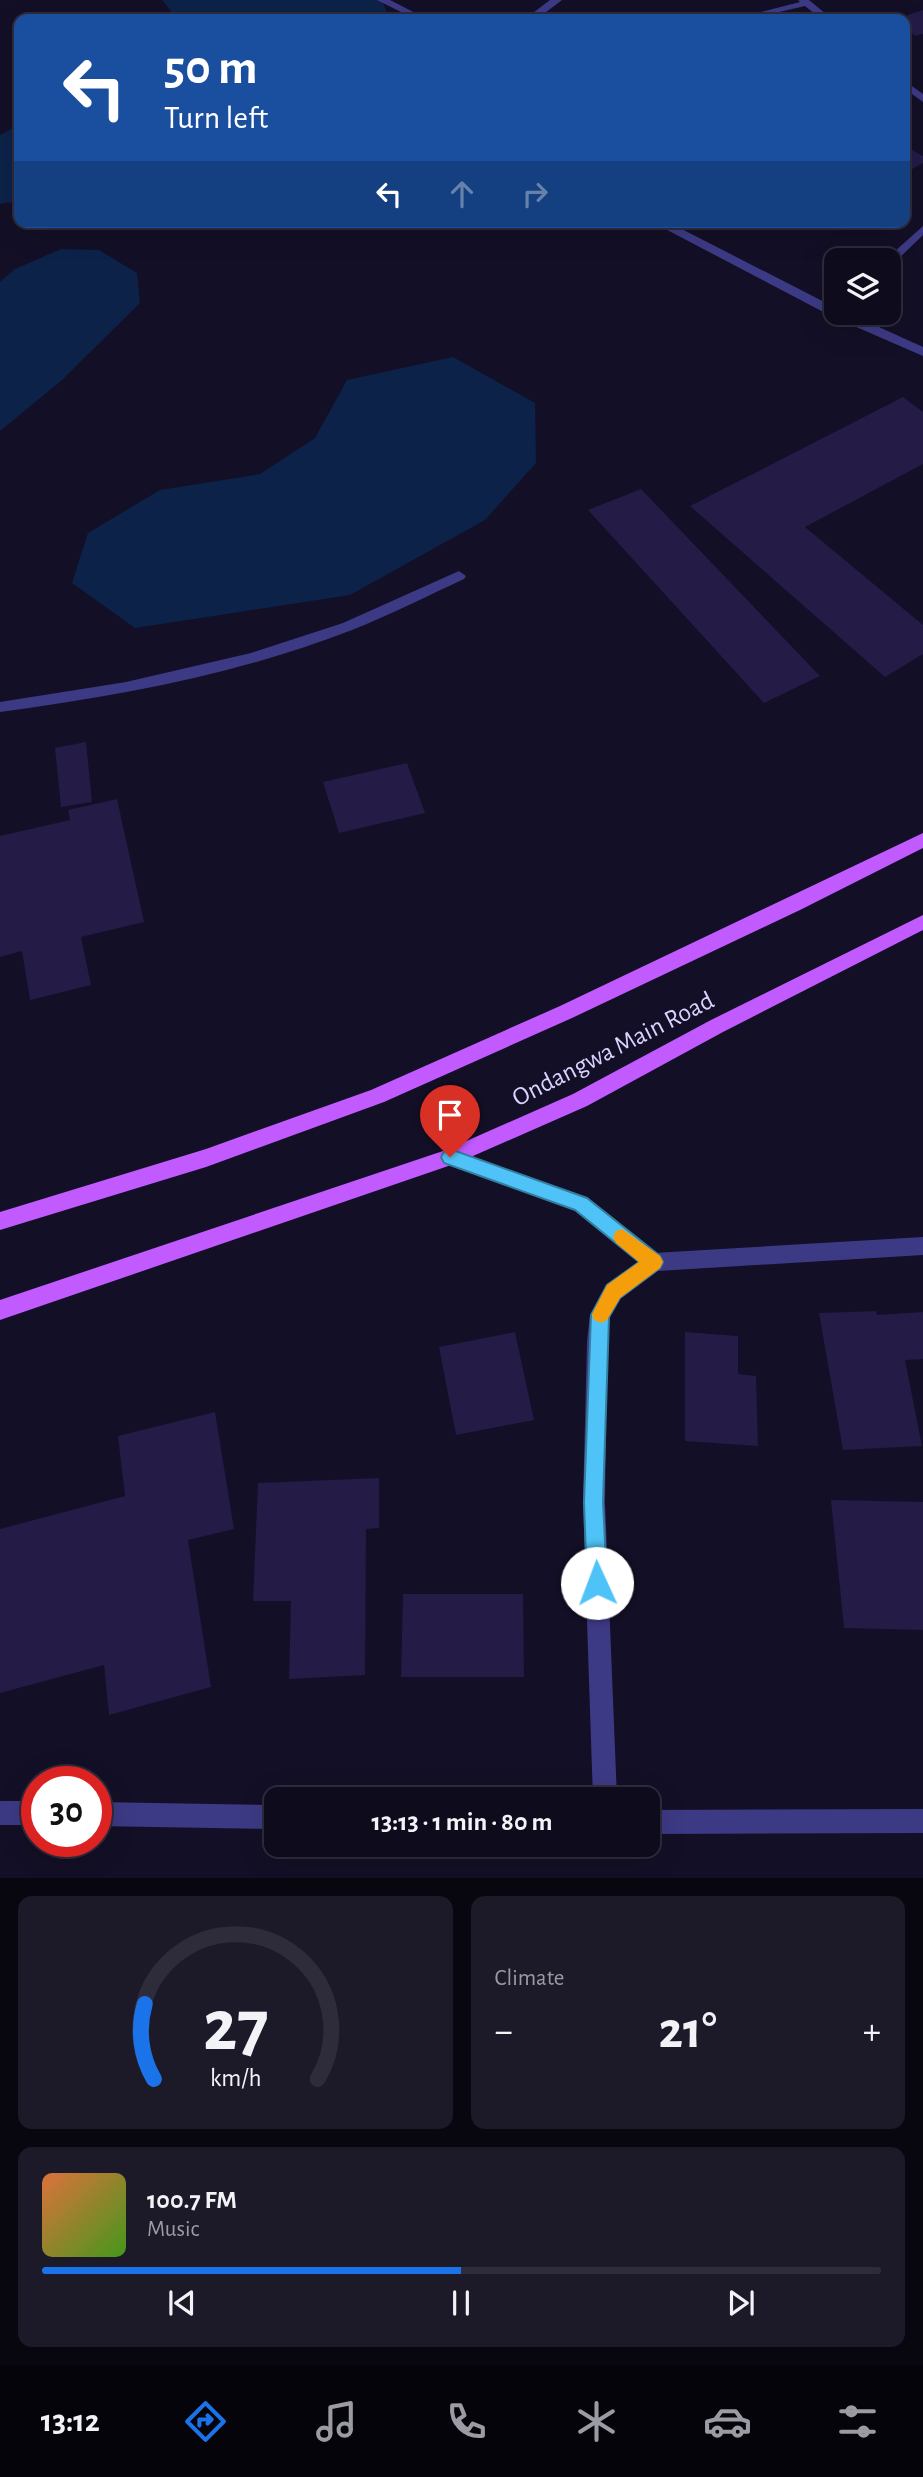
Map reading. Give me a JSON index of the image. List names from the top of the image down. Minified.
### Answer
{"streets":{"main road":["Ondangwa Main Road"]},"page":{"turn":["50 m","Turn left"],"limit":"30","trip":"13:13 · 1 min · 80 m","tile":"Climate","heat":["−","21°","+"],"song":["100.7 FM","Music"],"tabs":"13:12","gauge":["27","km/h"]}}
